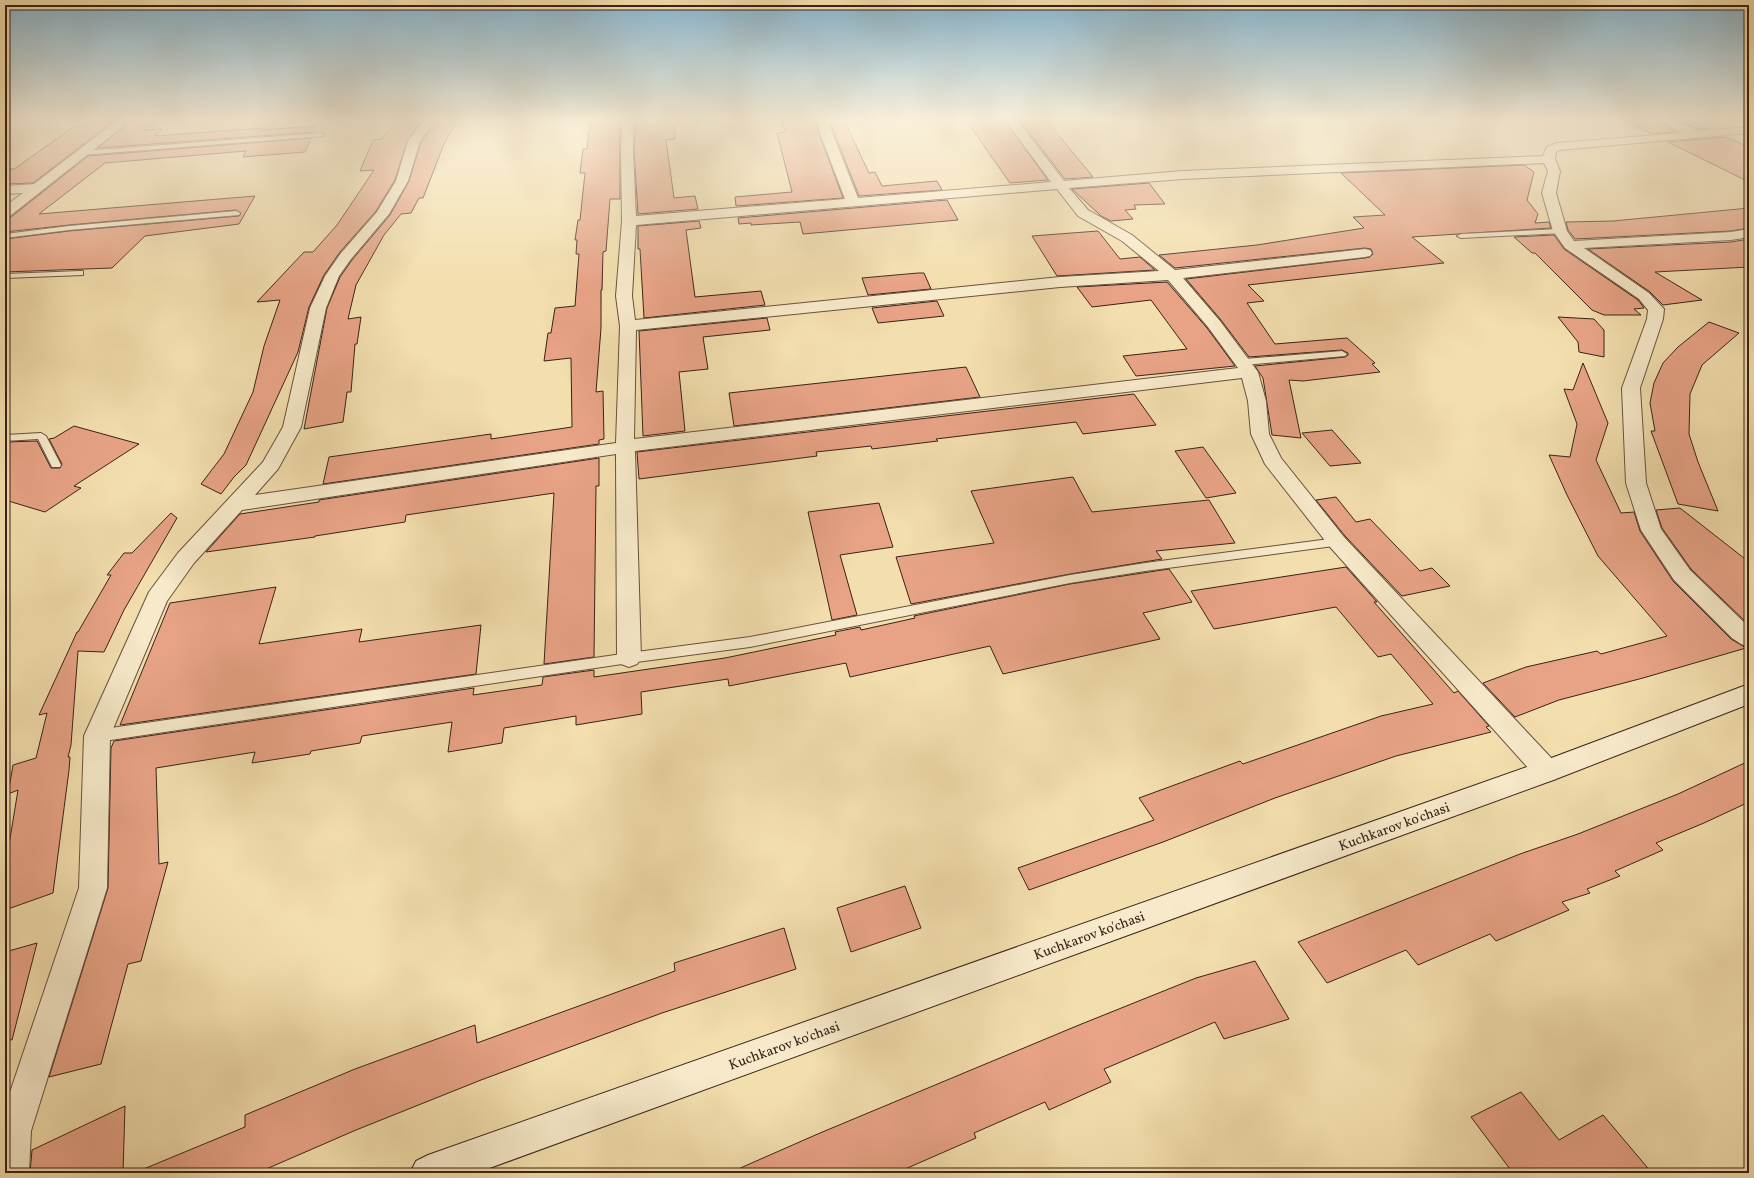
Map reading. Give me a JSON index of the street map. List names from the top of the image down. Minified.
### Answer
{"streets":{"street":["Kuchkarov ko'chasi"]}}
